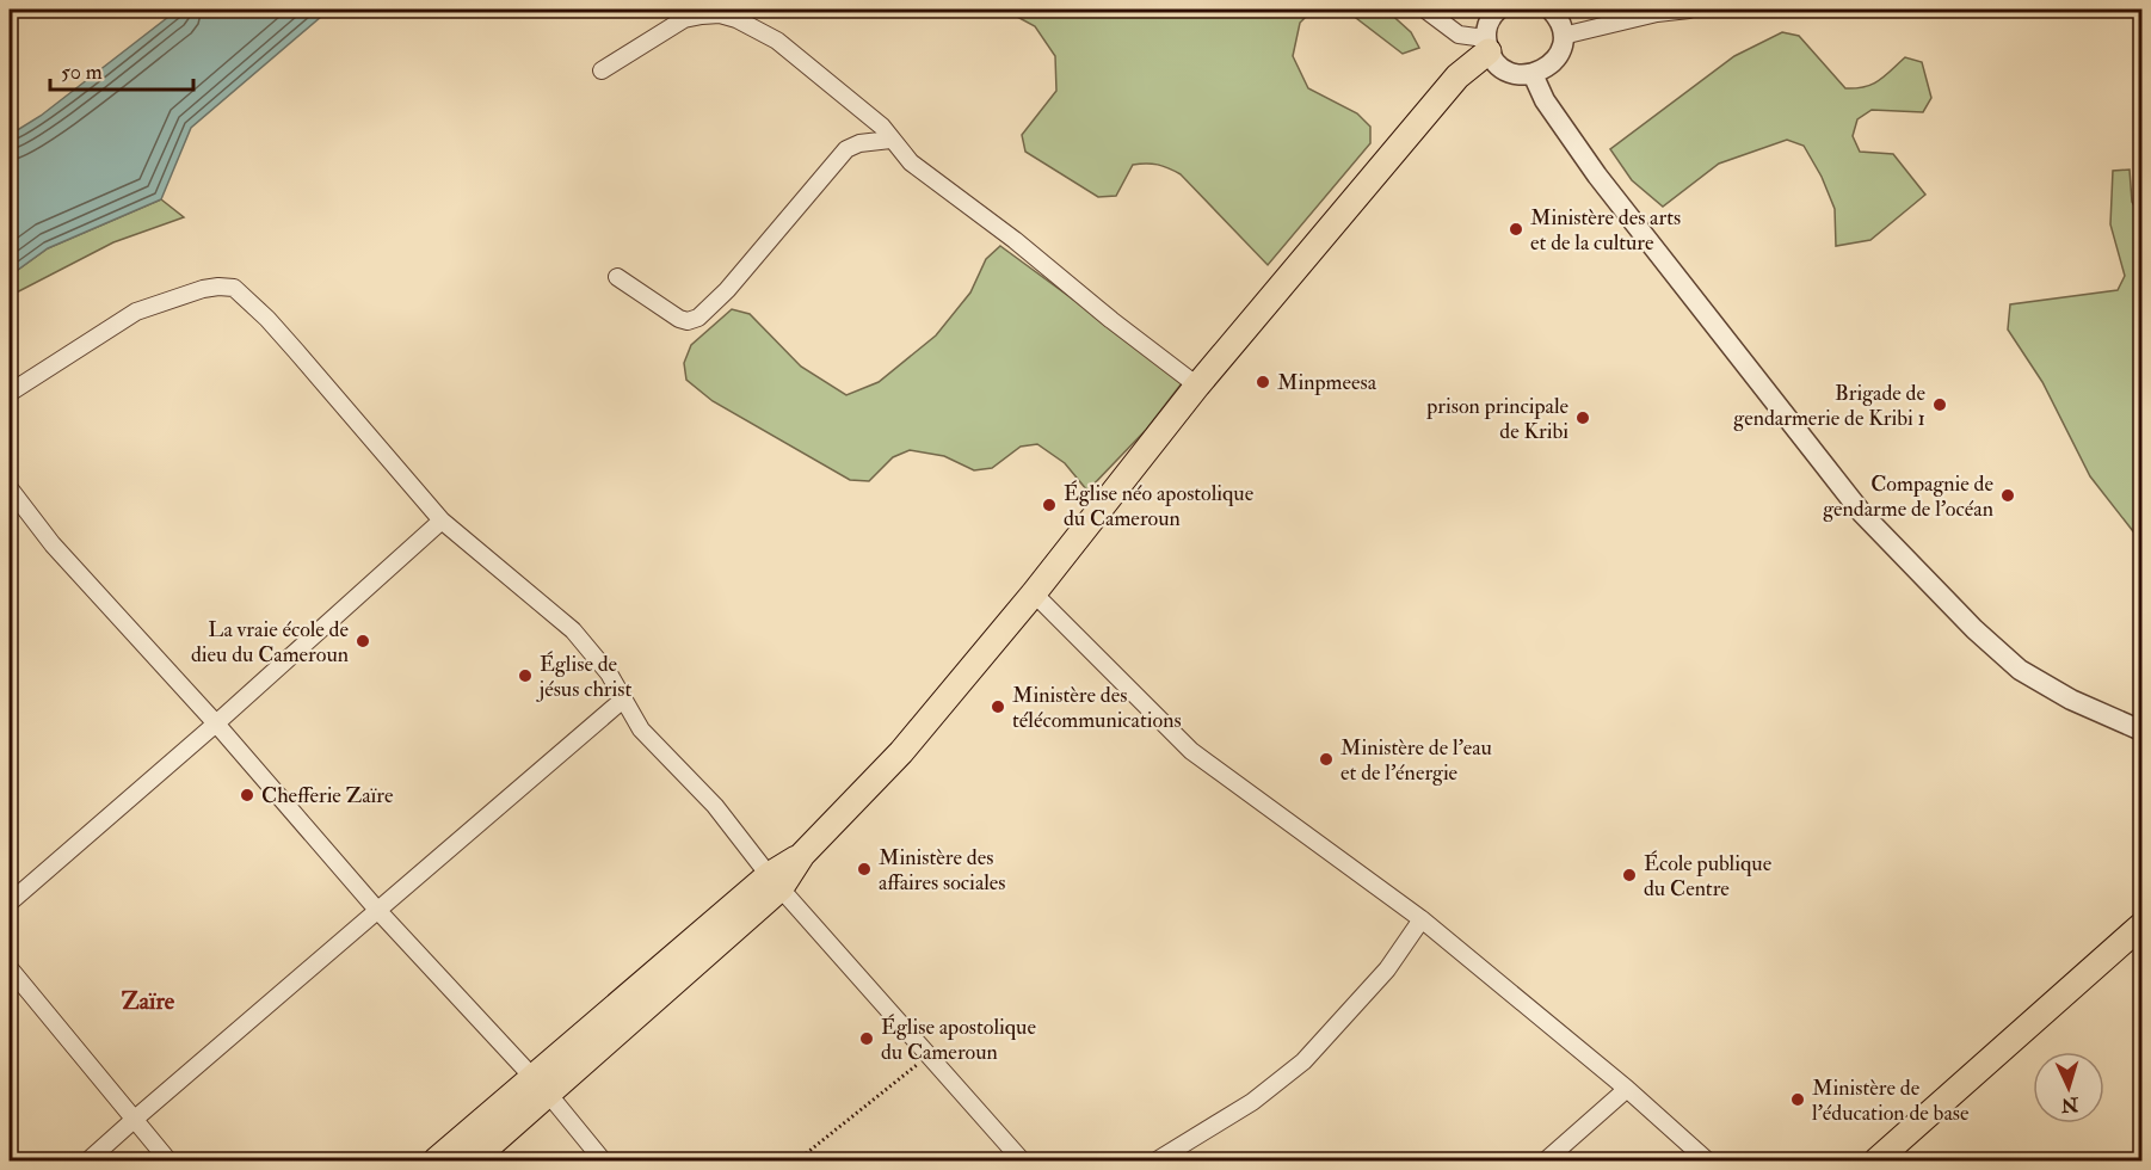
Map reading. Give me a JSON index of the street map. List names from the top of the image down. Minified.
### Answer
{"districts":["Zaïre"],"places":["Ministère des arts et de la culture","Minpmeesa","Brigade de gendarmerie de Kribi 1","prison principale de Kribi","Compagnie de gendarme de l'océan","Église néo apostolique du Cameroun","La vraie école de dieu du Cameroun","Église de jésus christ","Ministère des télécommunications","Ministère de l'eau et de l'énergie","Chefferie Zaïre","Ministère des affaires sociales","École publique du Centre","Église apostolique du Cameroun","Ministère de l'éducation de base"],"scale_bar":"50 m","north":"bottom"}
